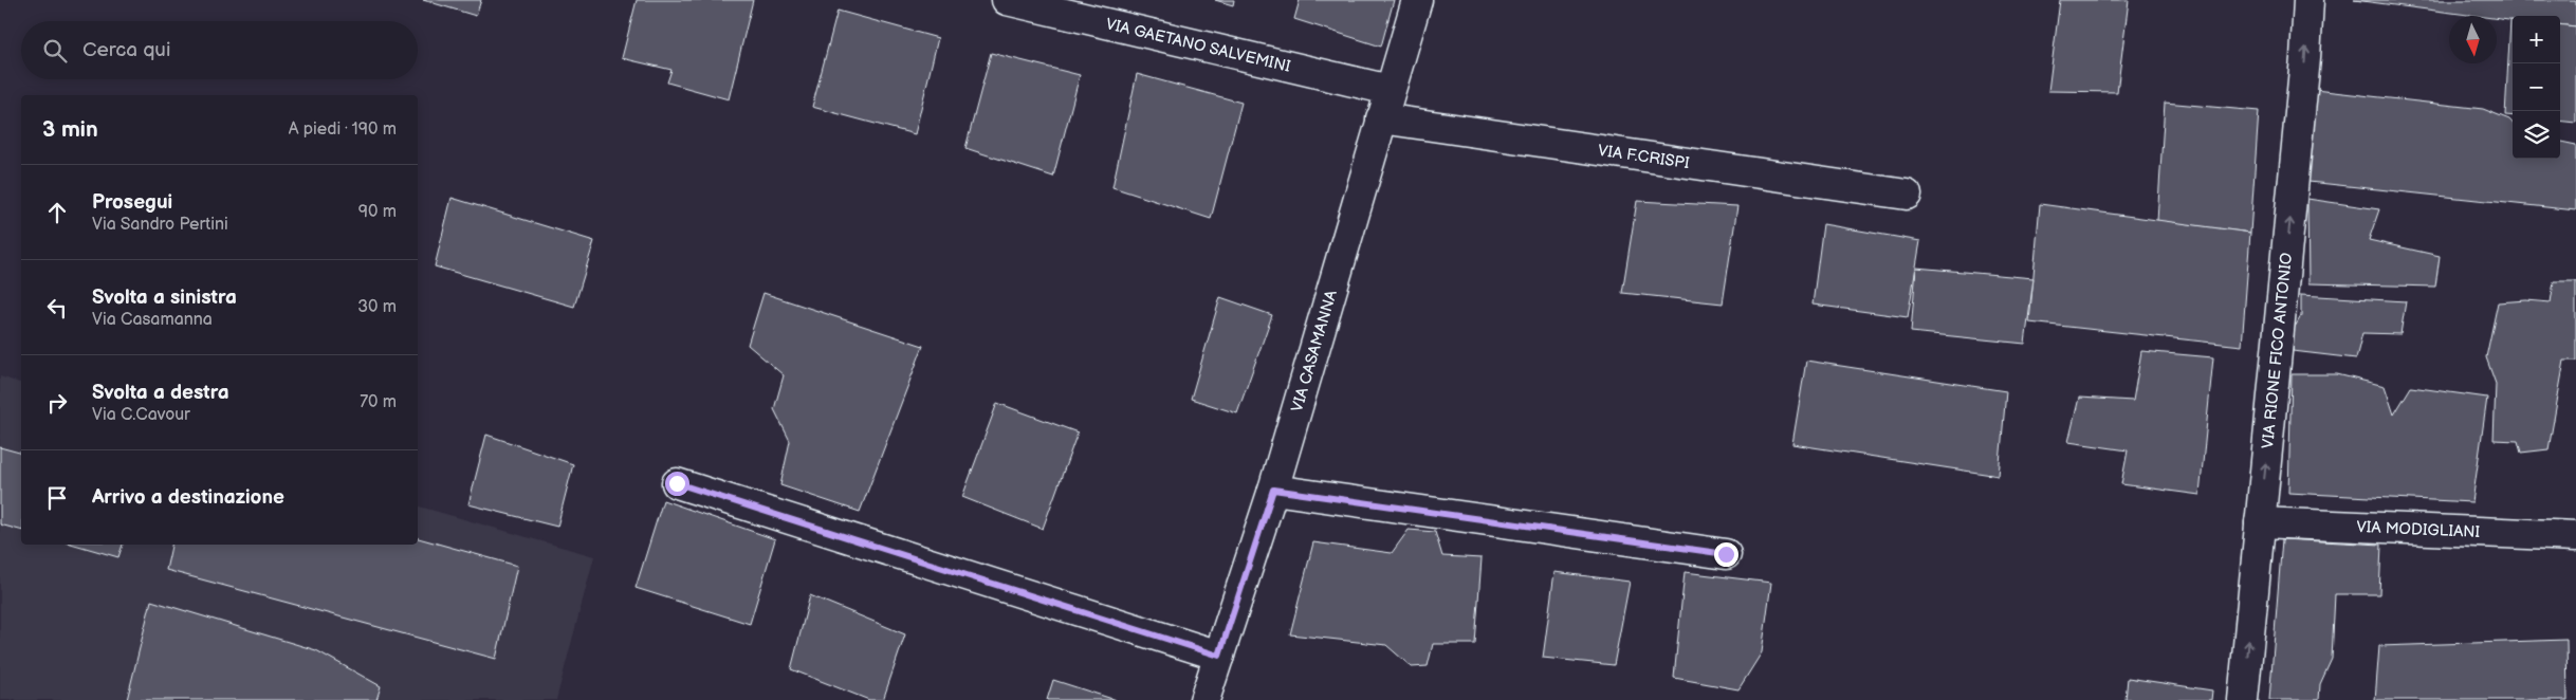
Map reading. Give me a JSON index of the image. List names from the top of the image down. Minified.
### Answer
{"streets":{"street":["VIA GAETANO SALVEMINI","VIA F.CRISPI","VIA RIONE FICO ANTONIO","VIA CASAMANNA","VIA MODIGLIANI"]},"crossings":[["VIA GAETANO SALVEMINI","VIA CASAMANNA"],["VIA F.CRISPI","VIA CASAMANNA"],["VIA RIONE FICO ANTONIO","VIA MODIGLIANI"]],"one_way":["VIA RIONE FICO ANTONIO"],"north":"bottom","page":{"map_buttons":["+","−"],"search":"Cerca qui","heading":["3 min","A piedi · 190 m"],"list":[["Prosegui","Via Sandro Pertini","90 m"],["Svolta a sinistra","Via Casamanna","30 m"],["Svolta a destra","Via C.Cavour","70 m"],"Arrivo a destinazione"]}}
